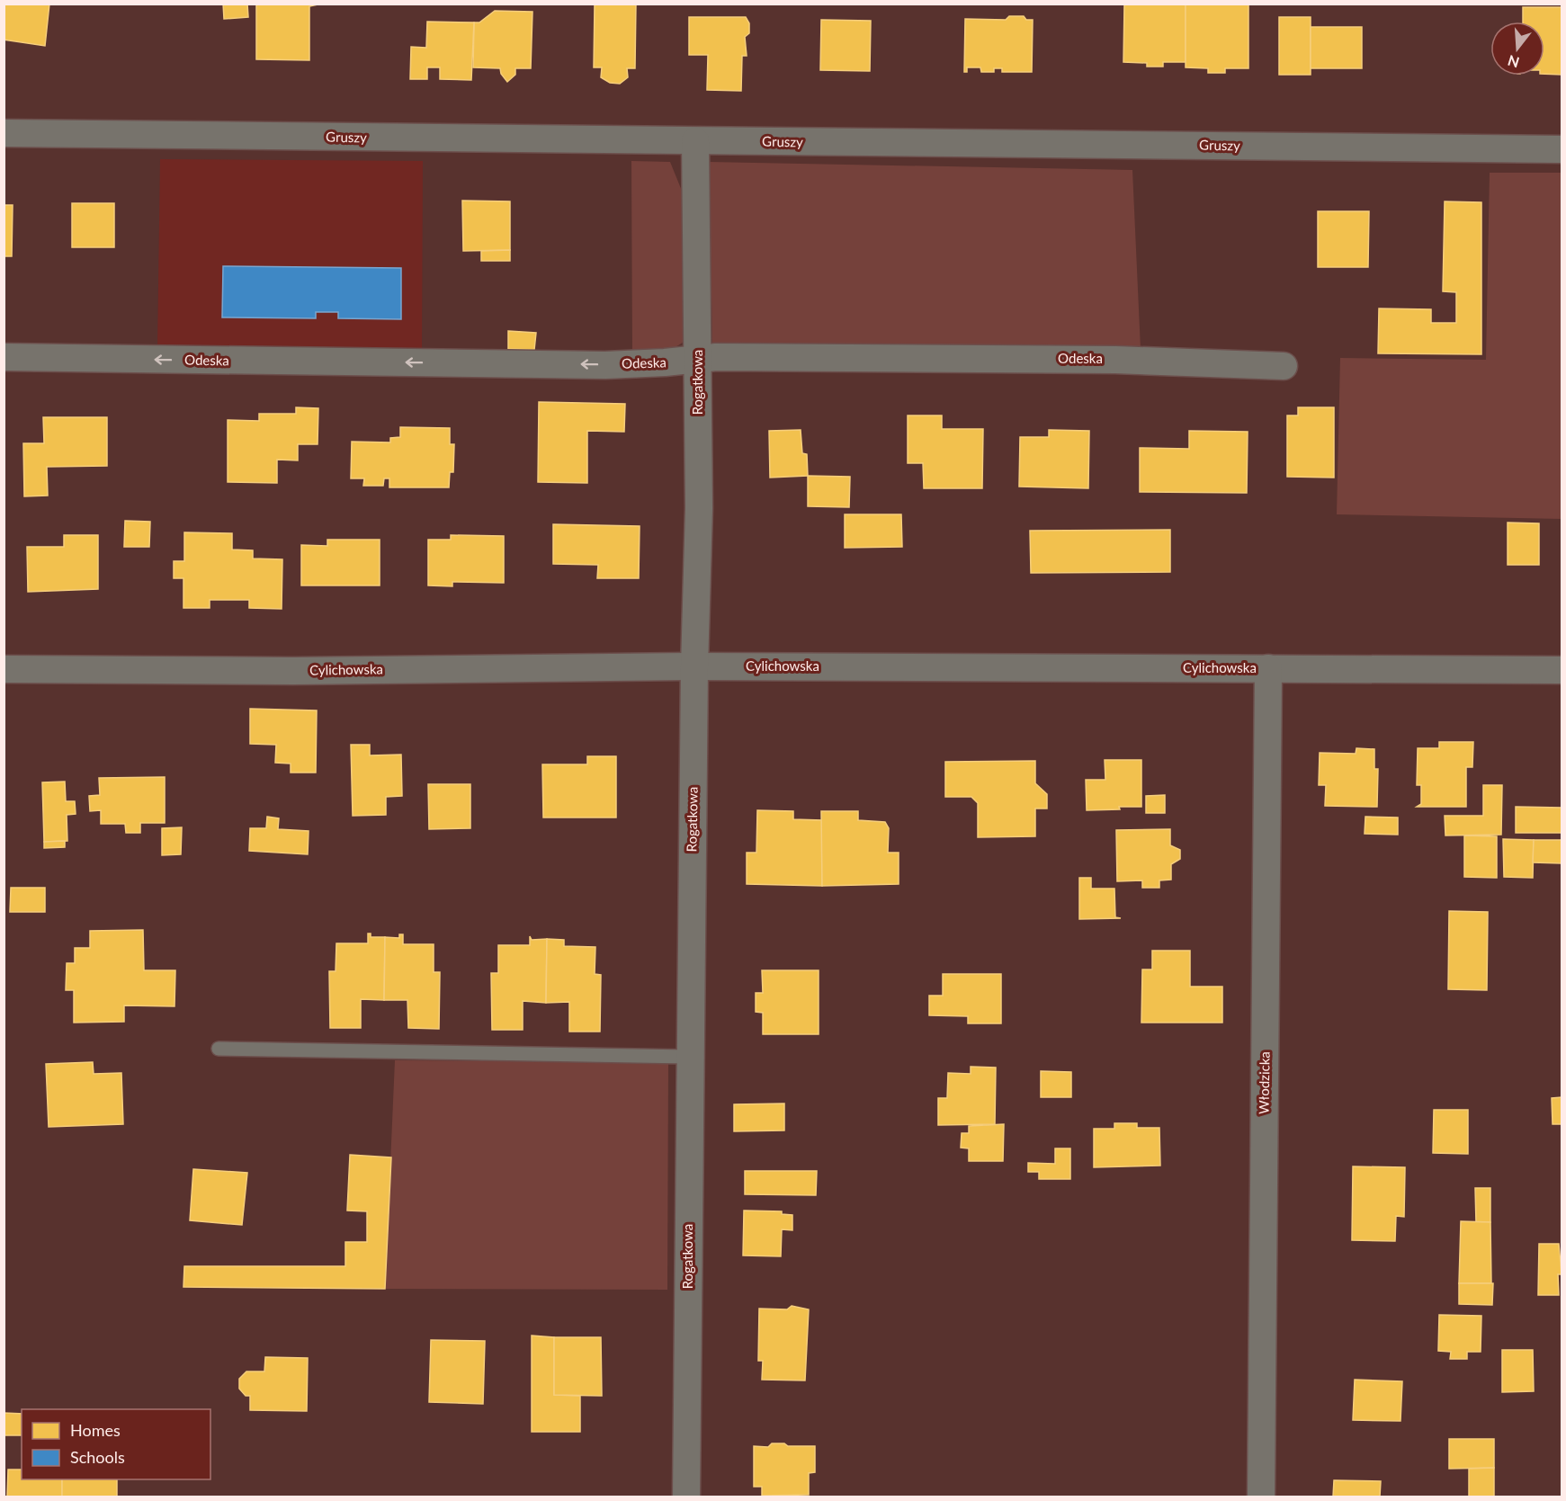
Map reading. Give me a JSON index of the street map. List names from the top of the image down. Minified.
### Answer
{"streets":{"street":["Gruszy","Odeska","Rogatkowa","Cylichowska","Włodzicka"]},"crossings":[["Gruszy","Rogatkowa"],["Odeska","Rogatkowa"],["Rogatkowa","Cylichowska"],["Cylichowska","Włodzicka"]],"one_way":["Odeska"],"legend":["Homes","Schools"],"north":"bottom"}
